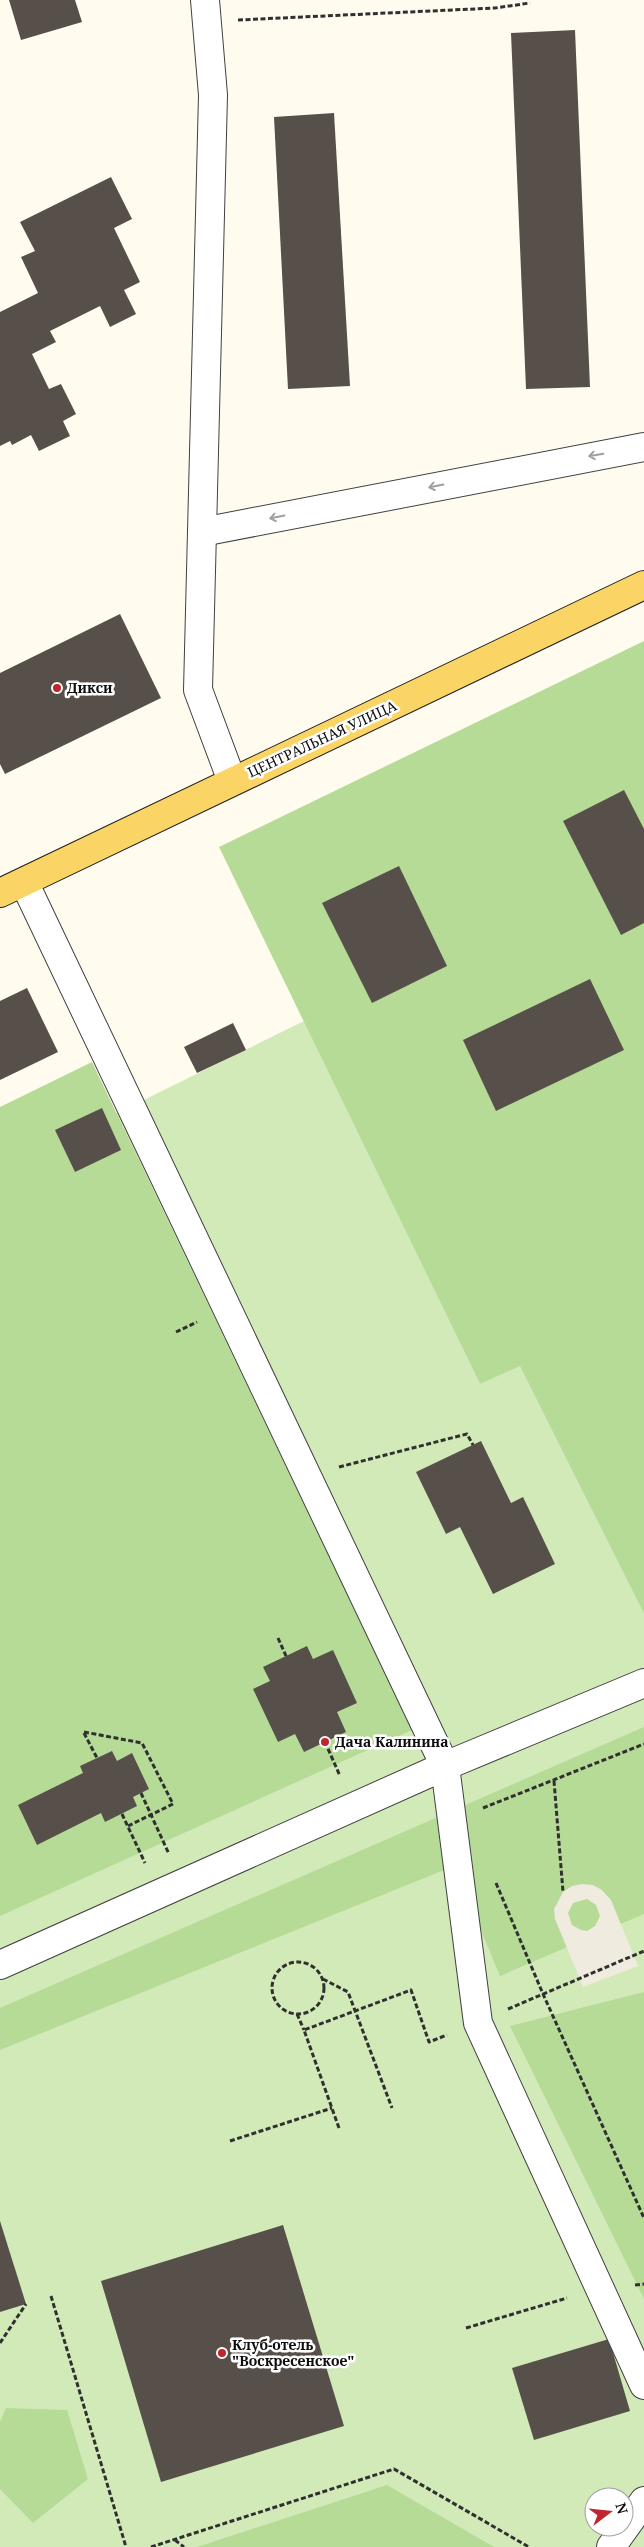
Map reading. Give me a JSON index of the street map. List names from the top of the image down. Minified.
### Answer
{"streets":{"main road":["ЦЕНТРАЛЬНАЯ УЛИЦА"]},"places":["Дикси","Дача Калинина","Клуб-отель \"Воскресенское\""],"north":"right"}
